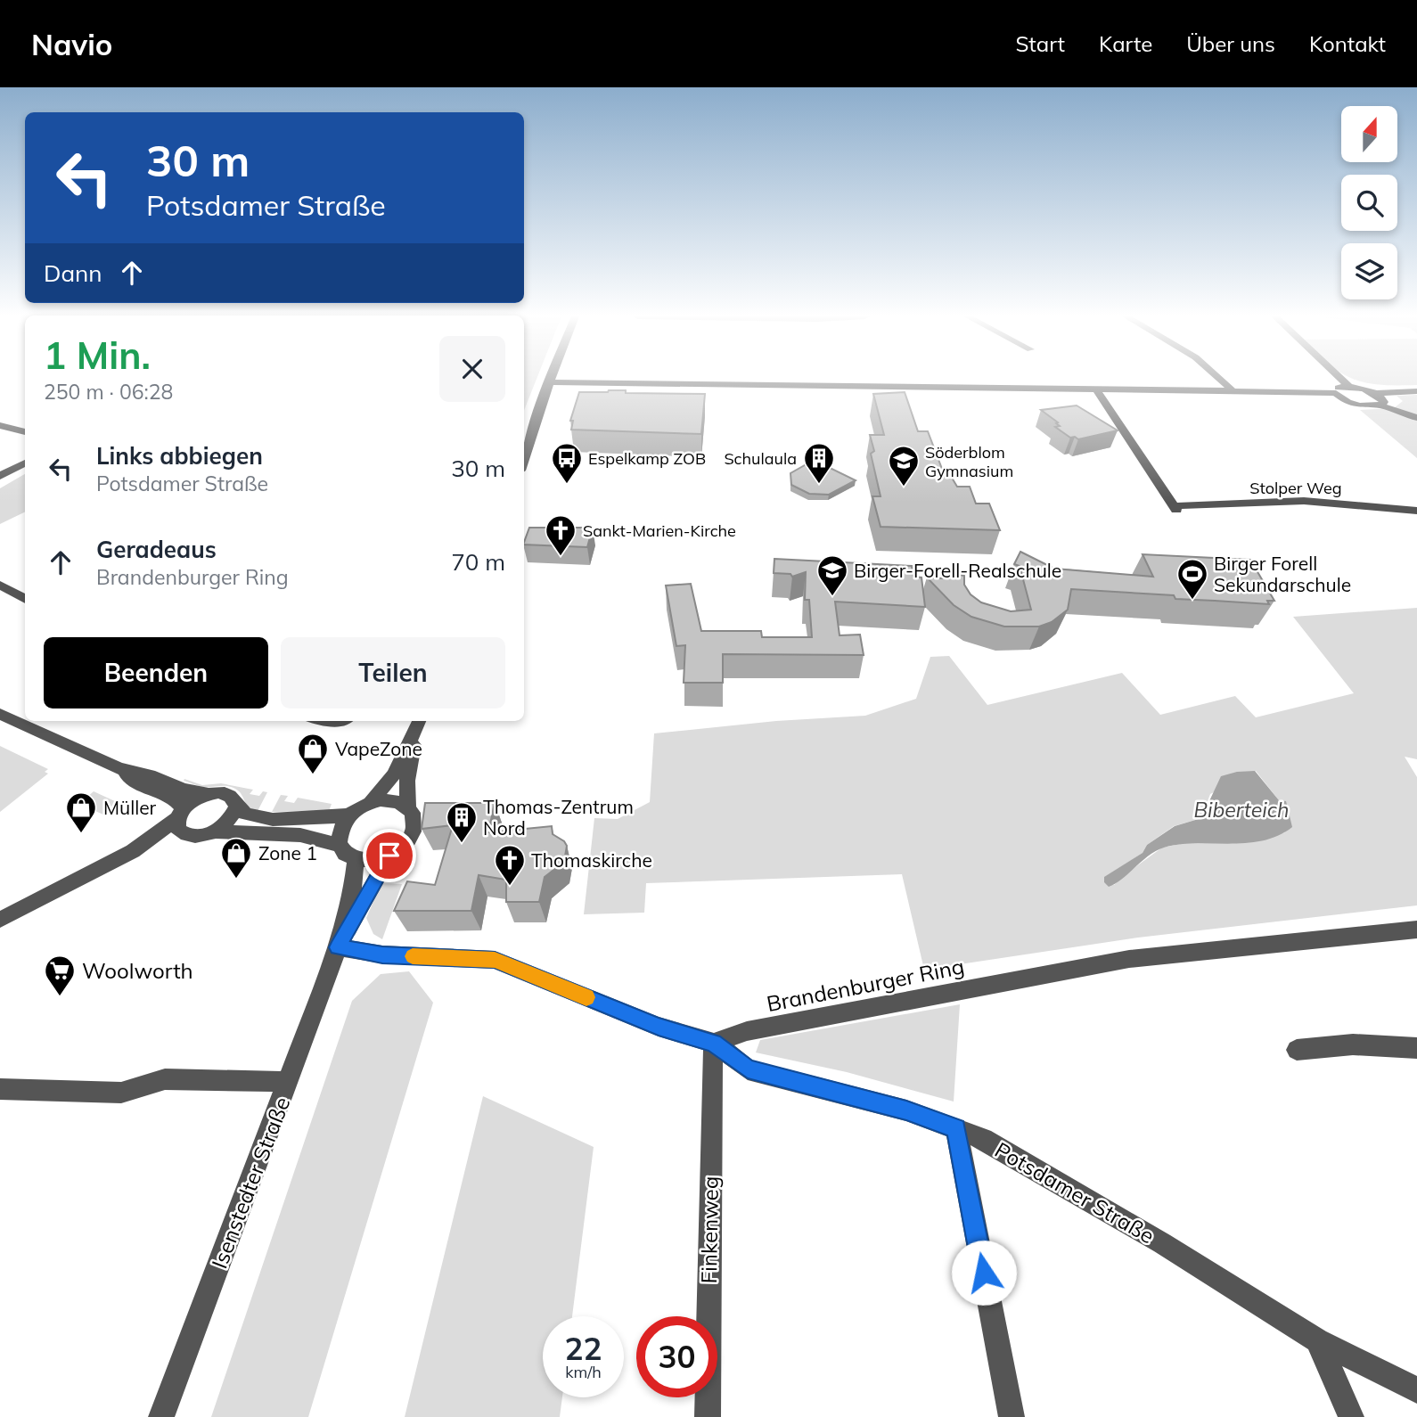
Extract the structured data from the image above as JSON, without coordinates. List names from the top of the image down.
{
  "streets": {
    "street": [
      "Stolper Weg",
      "Brandenburger Ring",
      "Isenstedter Straße",
      "Potsdamer Straße",
      "Finkenweg"
    ]
  },
  "crossings": [
    ["Brandenburger Ring", "Potsdamer Straße"],
    ["Brandenburger Ring", "Finkenweg"],
    ["Potsdamer Straße", "Finkenweg"]
  ],
  "water": ["Biberteich"],
  "places": {
    "bus stop": ["Espelkamp ZOB"],
    "building": ["Schulaula", "Thomas-Zentrum Nord"],
    "school or university": ["Söderblom Gymnasium", "Birger-Forell-Realschule"],
    "church": ["Sankt-Marien-Kirche", "Thomaskirche"],
    "sports": ["Birger Forell Sekundarschule"],
    "shop": ["VapeZone", "Müller", "Zone 1"],
    "supermarket": ["Woolworth"]
  },
  "north": "top",
  "page": {
    "header": "Navio",
    "nav": [
      "Start",
      "Karte",
      "Über uns",
      "Kontakt"
    ],
    "turn": ["30 m", "Potsdamer Straße"],
    "then": "Dann",
    "heading": ["1 Min.", "250 m · 06:28"],
    "list": [
      {
        "name": "Links abbiegen",
        "note": "Potsdamer Straße",
        "value": "30 m"
      },
      {
        "name": "Geradeaus",
        "note": "Brandenburger Ring",
        "value": "70 m"
      }
    ],
    "buttons": ["Beenden", "Teilen"],
    "speed": "22 km/h",
    "limit": "30"
  }
}
